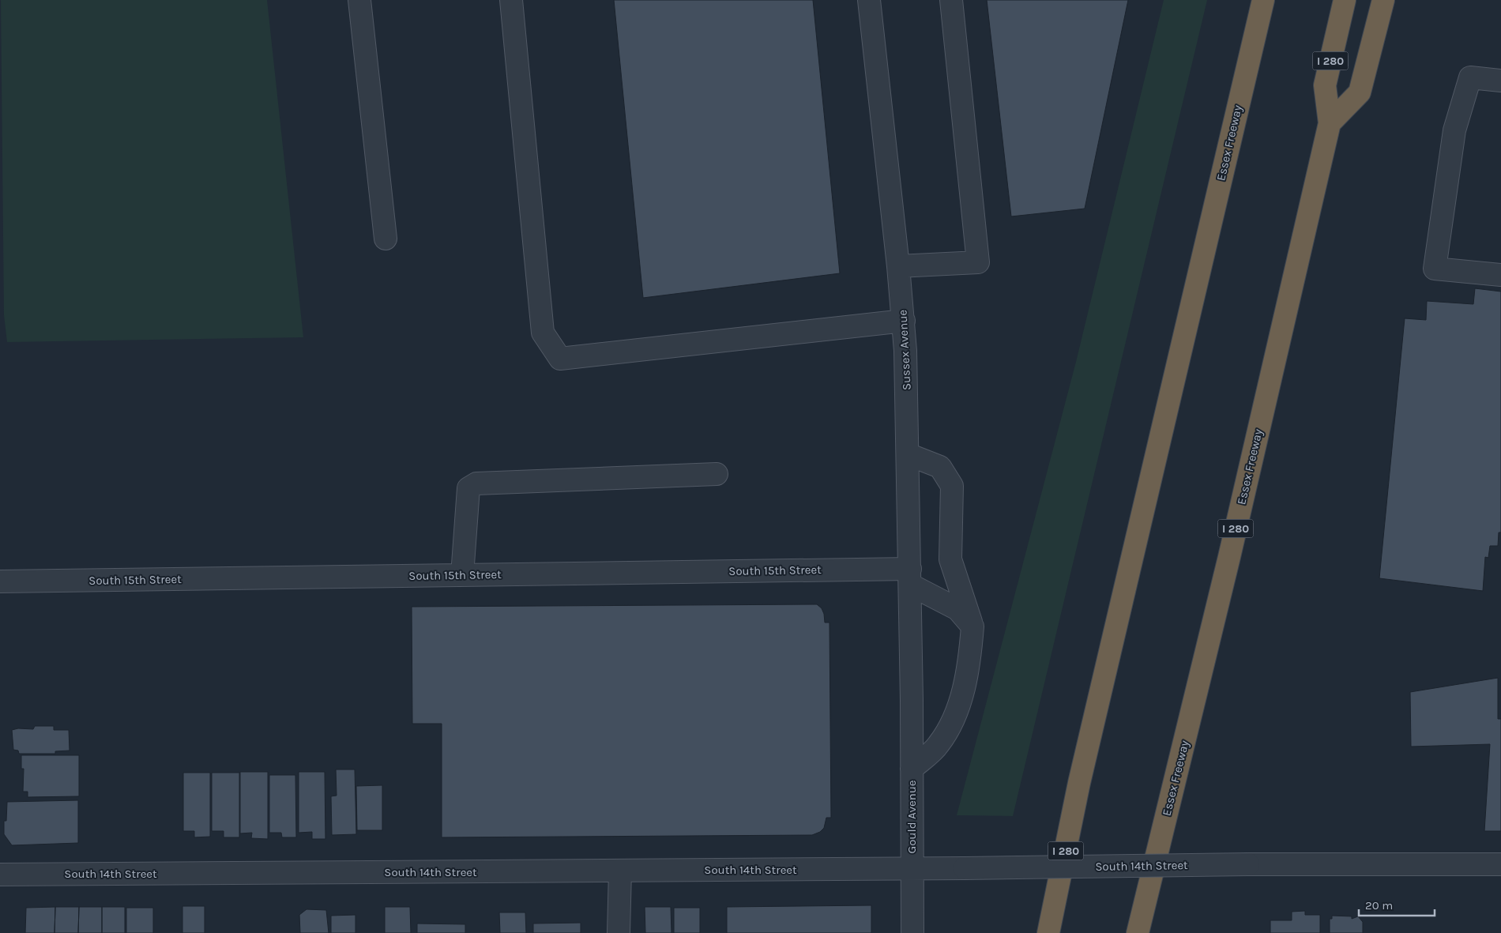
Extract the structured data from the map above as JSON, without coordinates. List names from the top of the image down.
{
  "streets": {
    "highway": ["I 280", "Essex Freeway"],
    "street": [
      "Sussex Avenue",
      "South 15th Street",
      "Gould Avenue",
      "South 14th Street"
    ]
  },
  "crossings": [
    ["Sussex Avenue", "South 15th Street"],
    ["Sussex Avenue", "Gould Avenue"],
    ["Gould Avenue", "South 14th Street"]
  ],
  "scale_bar": "20 m"
}
